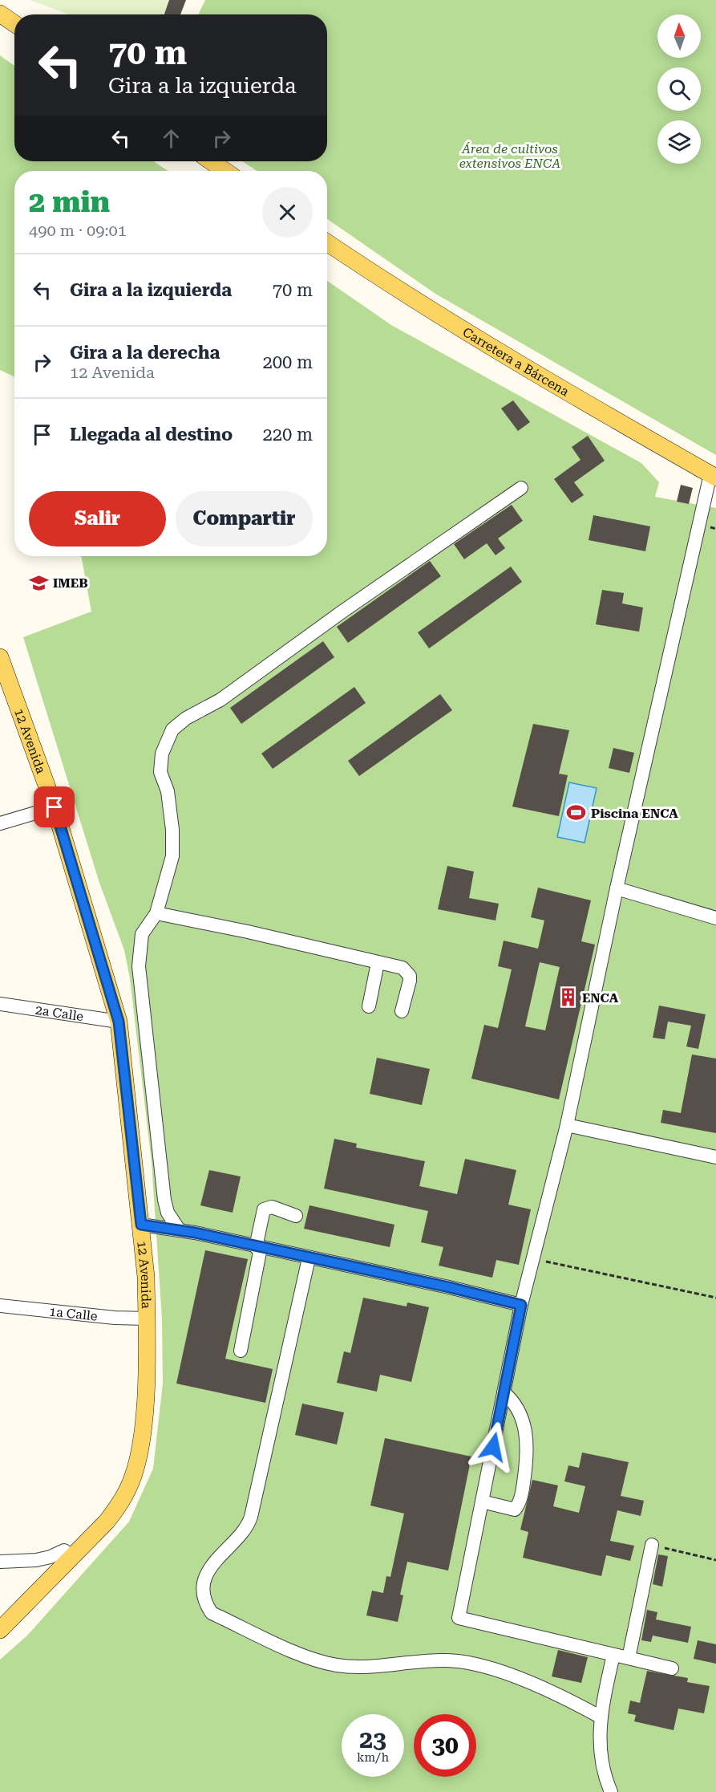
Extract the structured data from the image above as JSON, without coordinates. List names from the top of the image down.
{
  "streets": {
    "main road": ["Carretera a Bárcena", "12 Avenida"],
    "street": ["2a Calle", "1a Calle"]
  },
  "crossings": [
    ["12 Avenida", "2a Calle"],
    ["12 Avenida", "1a Calle"]
  ],
  "parks": ["Área de cultivos extensivos ENCA"],
  "places": {
    "school or university": ["IMEB"],
    "sports": ["Piscina ENCA"],
    "building": ["ENCA"]
  },
  "north": "top",
  "page": {
    "turn": ["70 m", "Gira a la izquierda"],
    "heading": ["2 min", "490 m · 09:01"],
    "list": [
      {
        "name": "Gira a la izquierda",
        "value": "70 m"
      },
      {
        "name": "Gira a la derecha",
        "note": "12 Avenida",
        "value": "200 m"
      },
      {
        "name": "Llegada al destino",
        "value": "220 m"
      }
    ],
    "buttons": ["Salir", "Compartir"],
    "speed": "23 km/h",
    "limit": "30"
  }
}
